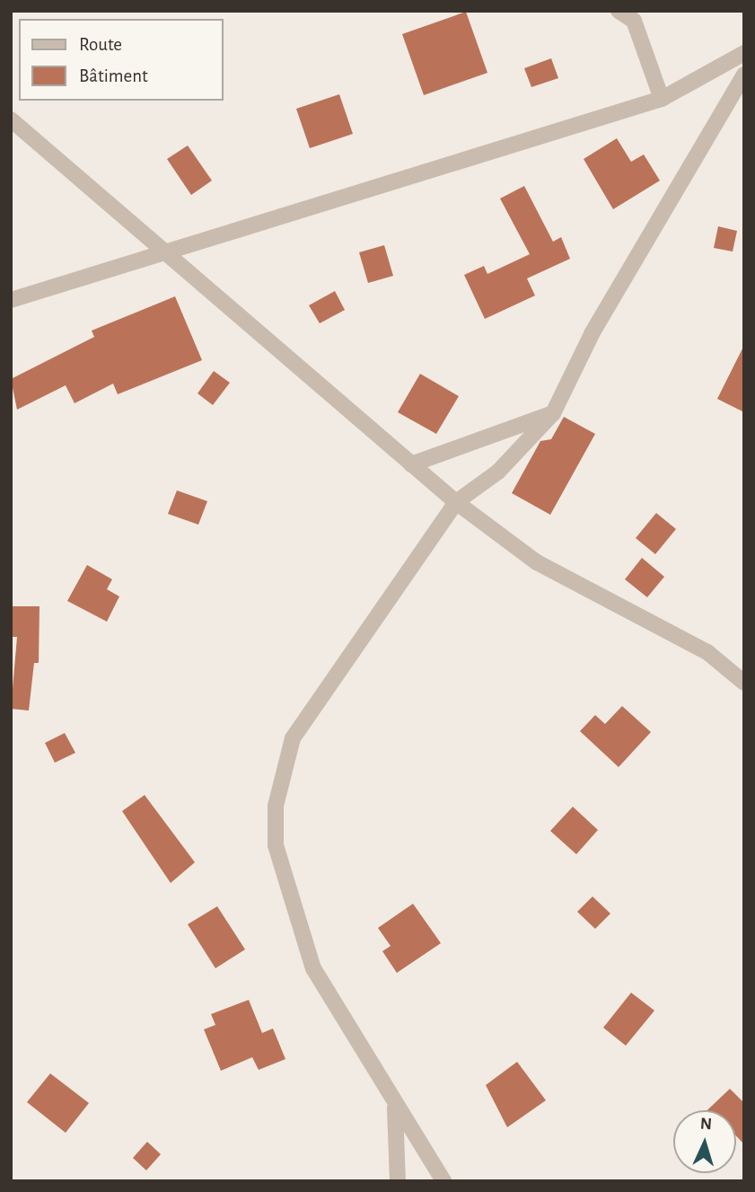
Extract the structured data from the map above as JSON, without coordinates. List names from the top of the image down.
{
  "legend": ["Route", "Bâtiment"],
  "north": "top"
}
